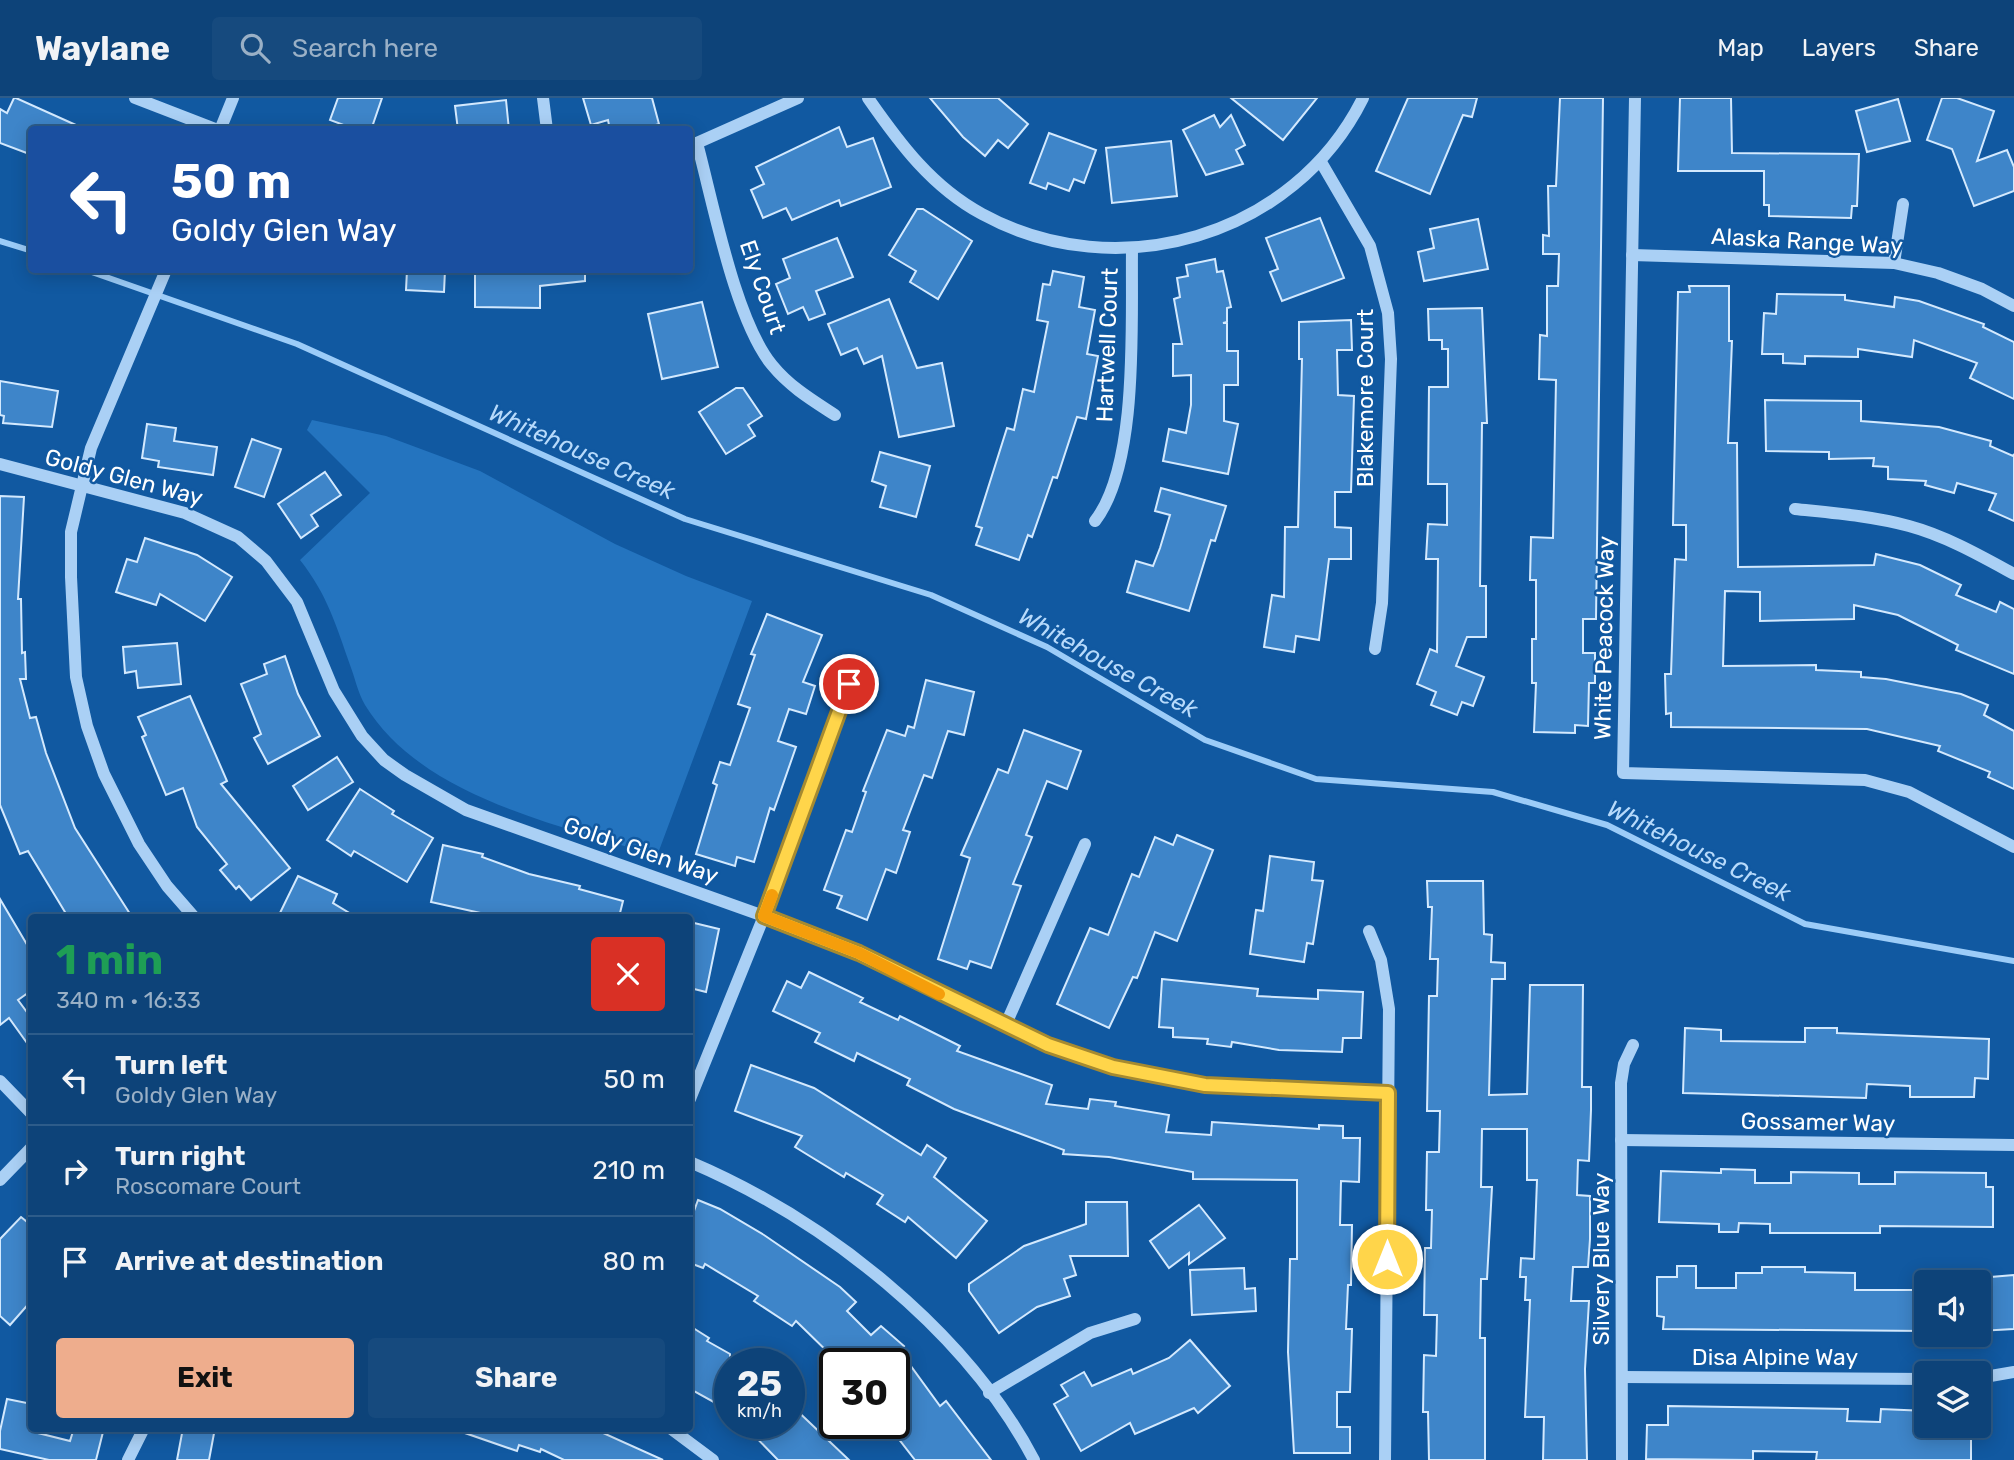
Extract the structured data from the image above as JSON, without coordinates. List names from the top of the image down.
{
  "streets": {
    "street": [
      "Alaska Range Way",
      "Ely Court",
      "Hartwell Court",
      "Blakemore Court",
      "Goldy Glen Way",
      "White Peacock Way",
      "Gossamer Way",
      "Silvery Blue Way",
      "Disa Alpine Way"
    ]
  },
  "crossings": [
    ["Alaska Range Way", "White Peacock Way"],
    ["Gossamer Way", "Silvery Blue Way"],
    ["Silvery Blue Way", "Disa Alpine Way"]
  ],
  "water": ["Whitehouse Creek"],
  "page": {
    "header": "Waylane",
    "search": "Search here",
    "nav": ["Map", "Layers", "Share"],
    "turn": ["50 m", "Goldy Glen Way"],
    "heading": ["1 min", "340 m · 16:33"],
    "list": [
      {
        "name": "Turn left",
        "note": "Goldy Glen Way",
        "value": "50 m"
      },
      {
        "name": "Turn right",
        "note": "Roscomare Court",
        "value": "210 m"
      },
      {
        "name": "Arrive at destination",
        "value": "80 m"
      }
    ],
    "buttons": ["Exit", "Share"],
    "speed": "25 km/h",
    "limit": "30"
  }
}
